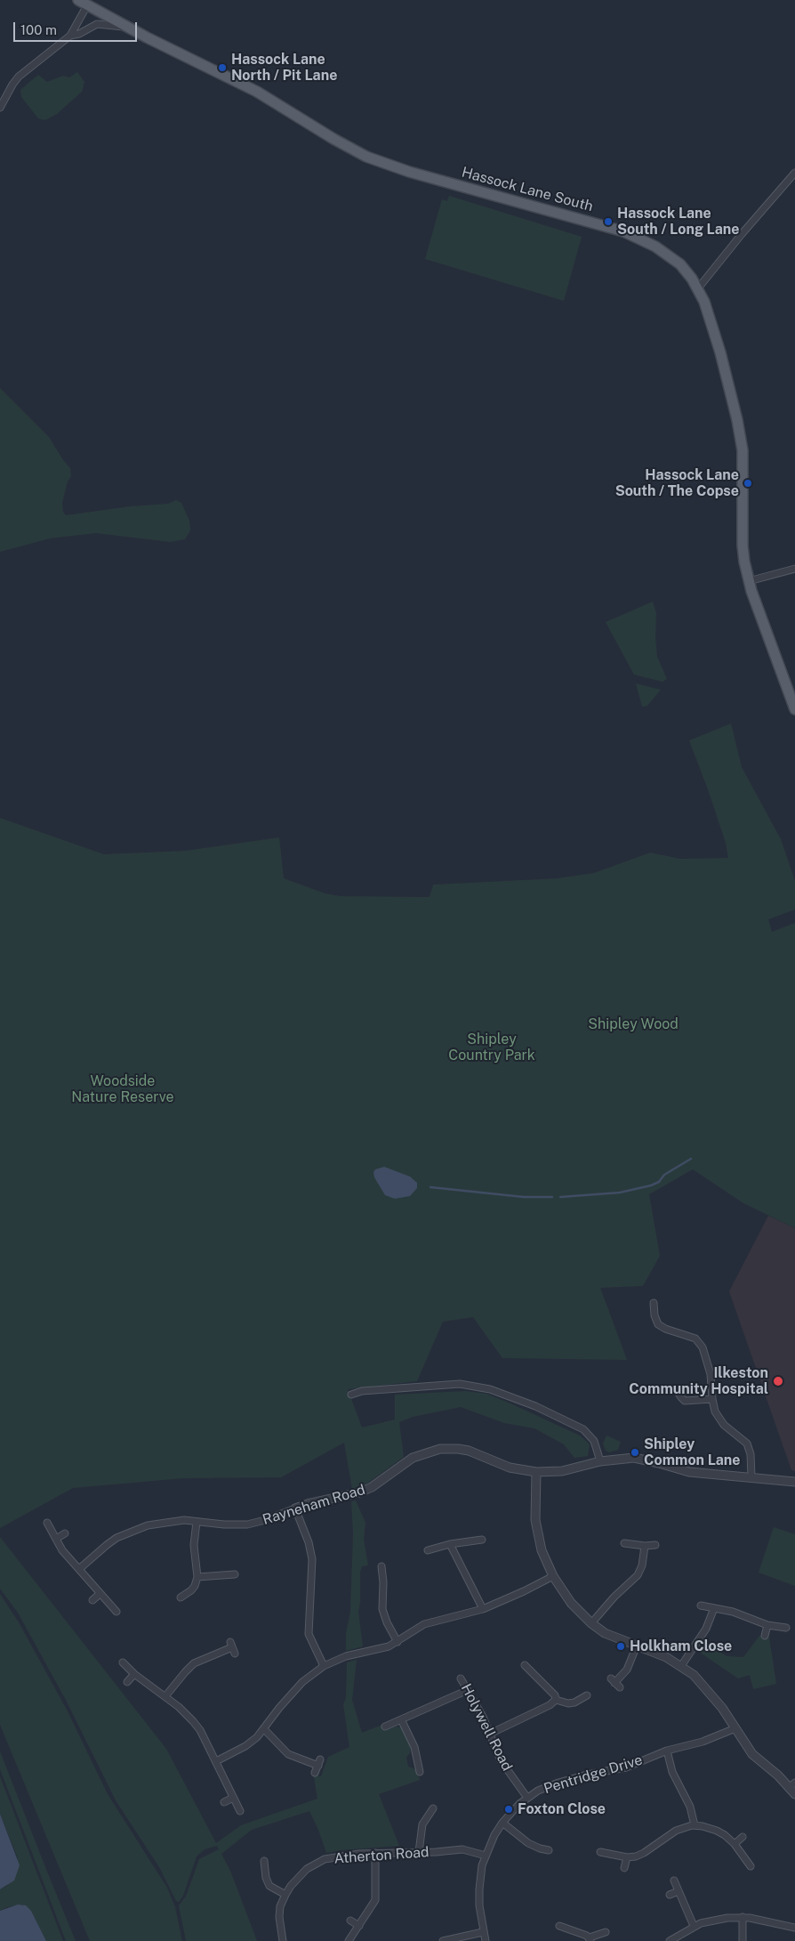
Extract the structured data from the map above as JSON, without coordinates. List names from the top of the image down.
{
  "streets": {
    "main road": ["Hassock Lane South"],
    "street": [
      "Rayneham Road",
      "Holywell Road",
      "Pentridge Drive",
      "Atherton Road"
    ]
  },
  "crossings": [
    ["Holywell Road", "Pentridge Drive"],
    ["Pentridge Drive", "Atherton Road"]
  ],
  "parks": ["Shipley Wood", "Shipley Country Park", "Woodside Nature Reserve"],
  "places": [
    "Hassock Lane North / Pit Lane",
    "Hassock Lane South / Long Lane",
    "Hassock Lane South / The Copse",
    "Ilkeston Community Hospital",
    "Shipley Common Lane",
    "Holkham Close",
    "Foxton Close"
  ],
  "scale_bar": "100 m"
}
